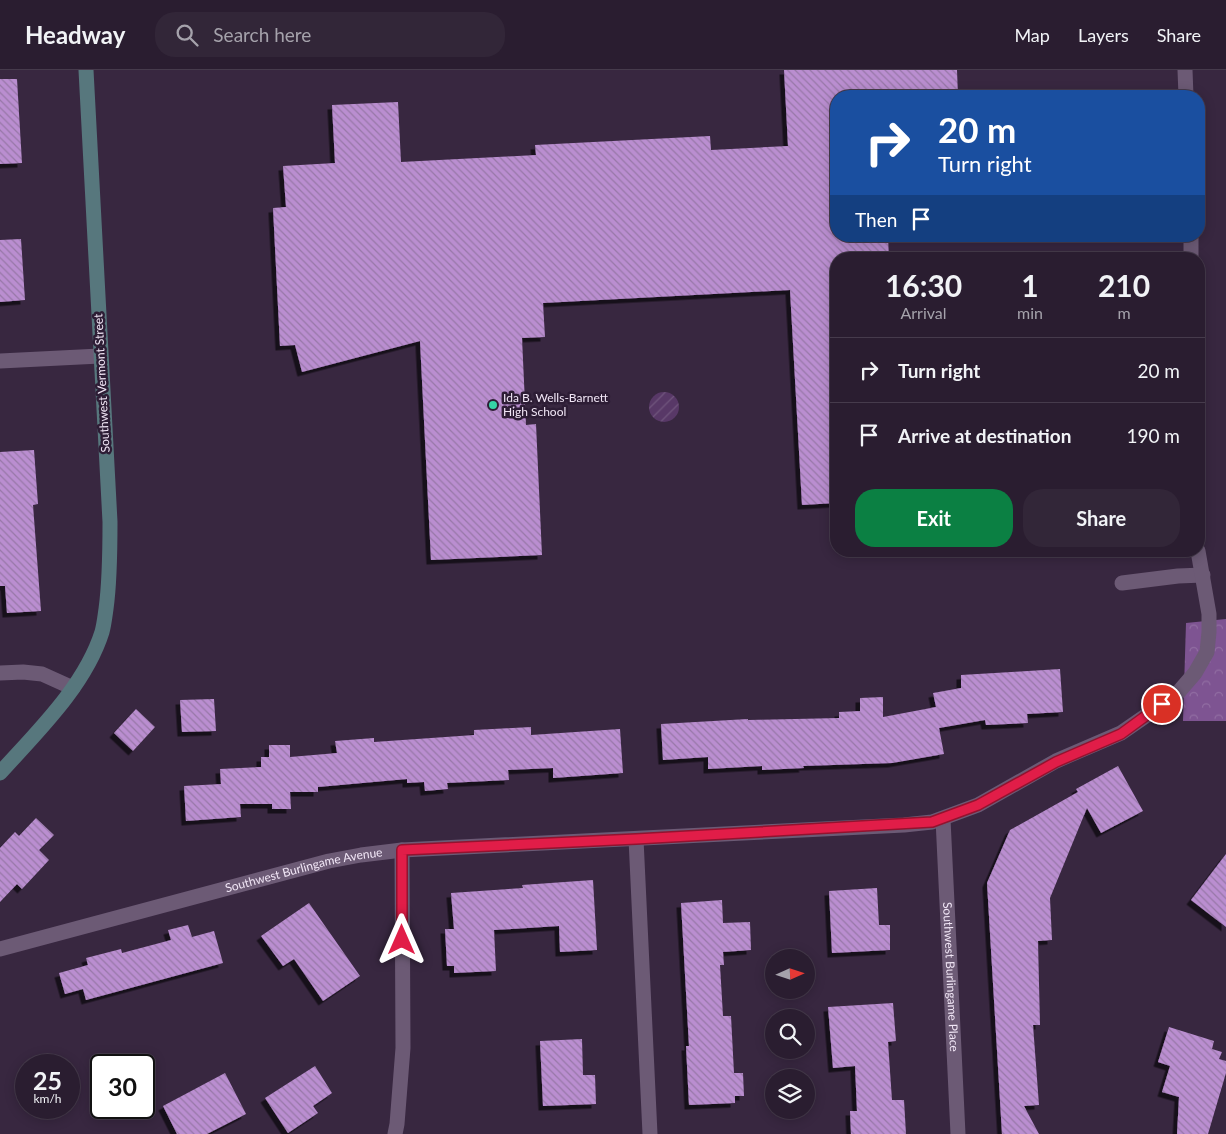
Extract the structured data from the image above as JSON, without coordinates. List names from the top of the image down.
{
  "streets": {
    "street": ["Southwest Vermont Street", "Southwest Burlingame Avenue", "Southwest Burlingame Place"]
  },
  "crossings": [
    ["Southwest Burlingame Avenue", "Southwest Burlingame Place"]
  ],
  "places": ["Ida B. Wells-Barnett High School"],
  "north": "right",
  "page": {
    "header": "Headway",
    "search": "Search here",
    "nav": ["Map", "Layers", "Share"],
    "turn": ["20 m", "Turn right"],
    "then": "Then",
    "eta": [
      "16:30",
      "Arrival",
      "1",
      "min",
      "210",
      "m"
    ],
    "list": [
      {
        "name": "Turn right",
        "value": "20 m"
      },
      {
        "name": "Arrive at destination",
        "value": "190 m"
      }
    ],
    "buttons": ["Exit", "Share"],
    "speed": "25 km/h",
    "limit": "30"
  }
}
